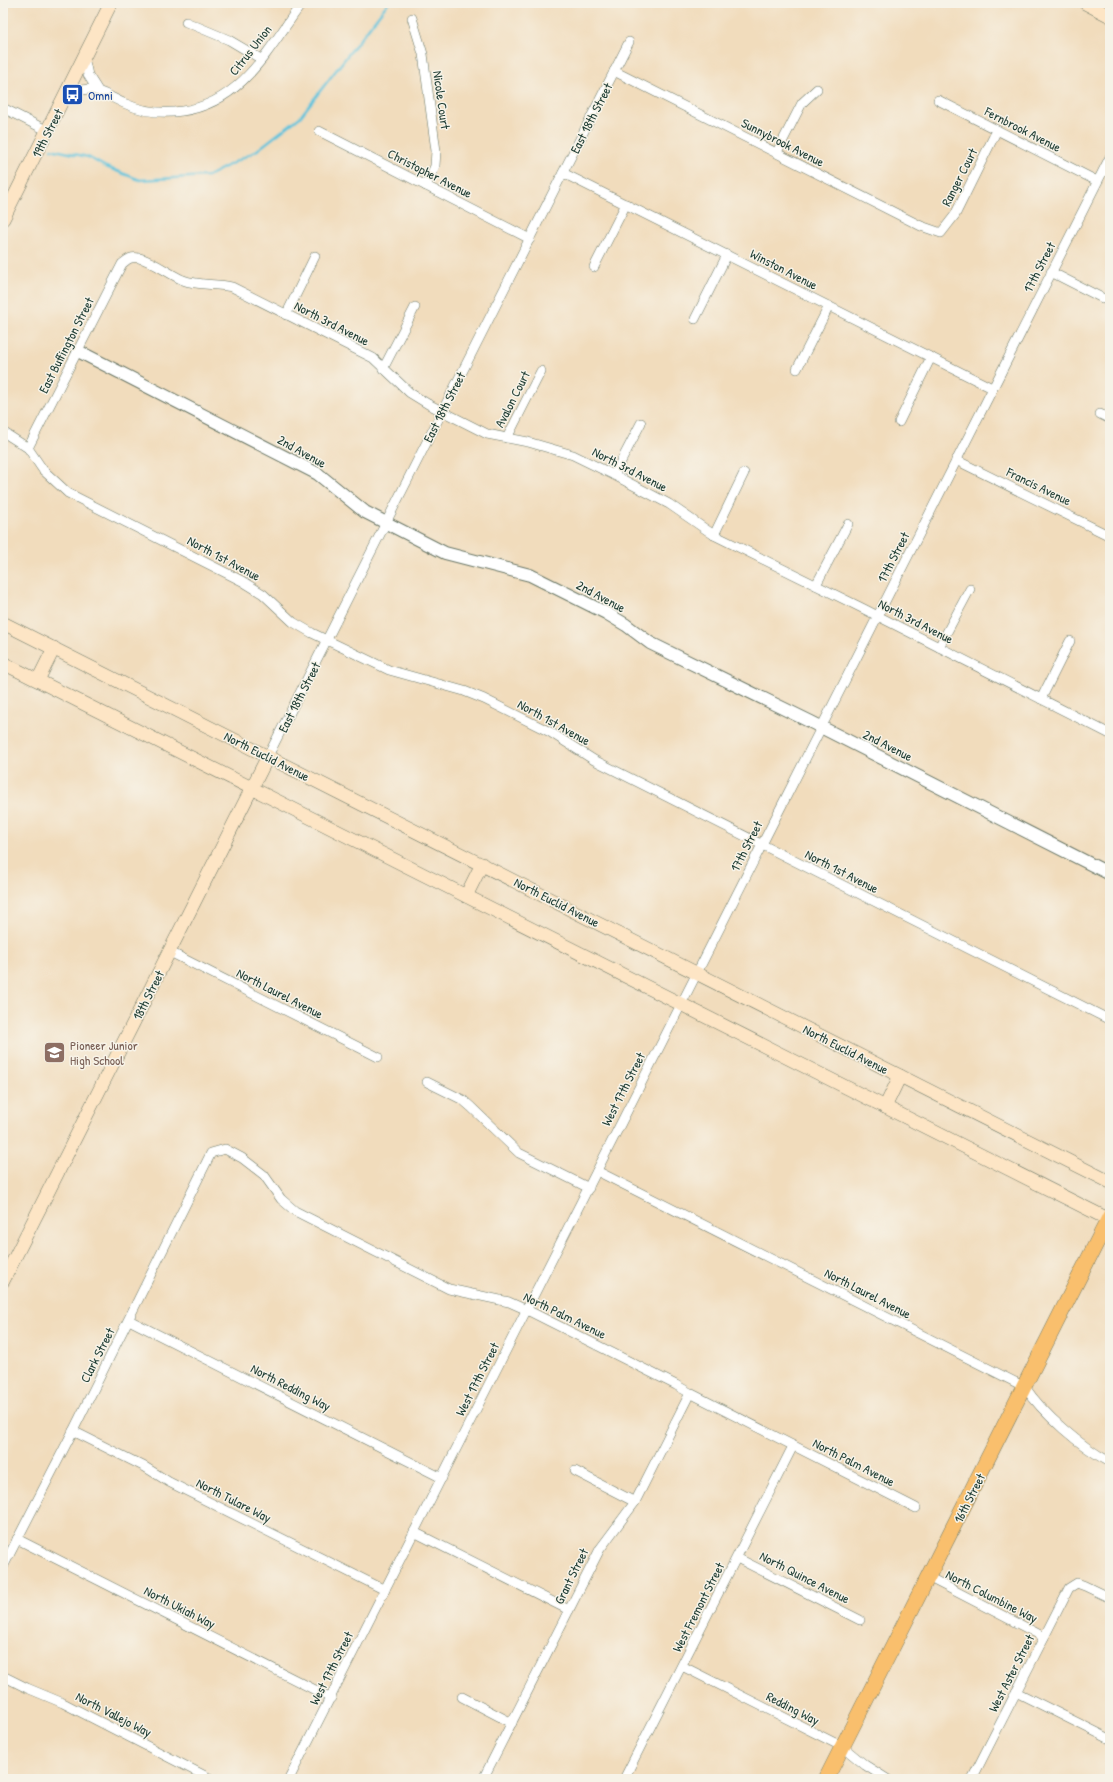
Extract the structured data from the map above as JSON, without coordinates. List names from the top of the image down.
{
  "streets": {
    "main road": [
      "East 18th Street",
      "19th Street",
      "North Euclid Avenue",
      "18th Street",
      "16th Street"
    ],
    "street": [
      "Citrus Union",
      "Nicole Court",
      "Fernbrook Avenue",
      "Sunnybrook Avenue",
      "Christopher Avenue",
      "Ranger Court",
      "17th Street",
      "Winston Avenue",
      "North 3rd Avenue",
      "East Buffington Street",
      "Avalon Court",
      "2nd Avenue",
      "Francis Avenue",
      "North 1st Avenue",
      "North Laurel Avenue",
      "West 17th Street",
      "North Palm Avenue",
      "Clark Street",
      "North Redding Way",
      "North Tulare Way",
      "Grant Street",
      "North Quince Avenue",
      "North Columbine Way",
      "North Ukiah Way",
      "West Fremont Street",
      "West Aster Street",
      "Redding Way",
      "North Vallejo Way"
    ]
  },
  "crossings": [
    ["Nicole Court", "Christopher Avenue"],
    ["East 18th Street", "Sunnybrook Avenue"],
    ["East 18th Street", "Christopher Avenue"],
    ["East 18th Street", "Winston Avenue"],
    ["East 18th Street", "North 3rd Avenue"],
    ["East 18th Street", "2nd Avenue"],
    ["East 18th Street", "North 1st Avenue"],
    ["East 18th Street", "North Euclid Avenue"],
    ["East 18th Street", "18th Street"],
    ["Fernbrook Avenue", "Ranger Court"],
    ["Fernbrook Avenue", "17th Street"],
    ["Sunnybrook Avenue", "Ranger Court"],
    ["17th Street", "Winston Avenue"],
    ["17th Street", "North 3rd Avenue"],
    ["17th Street", "2nd Avenue"],
    ["17th Street", "Francis Avenue"],
    ["17th Street", "North 1st Avenue"],
    ["17th Street", "North Euclid Avenue"],
    ["17th Street", "West 17th Street"],
    ["North 3rd Avenue", "East Buffington Street"],
    ["North 3rd Avenue", "Avalon Court"],
    ["East Buffington Street", "2nd Avenue"],
    ["East Buffington Street", "North 1st Avenue"],
    ["North Laurel Avenue", "18th Street"],
    ["North Laurel Avenue", "West 17th Street"],
    ["North Laurel Avenue", "16th Street"],
    ["West 17th Street", "North Palm Avenue"],
    ["West 17th Street", "North Redding Way"],
    ["West 17th Street", "North Tulare Way"],
    ["West 17th Street", "North Ukiah Way"],
    ["North Palm Avenue", "Clark Street"],
    ["North Palm Avenue", "Grant Street"],
    ["North Palm Avenue", "West Fremont Street"],
    ["Clark Street", "North Redding Way"],
    ["Clark Street", "North Tulare Way"],
    ["Clark Street", "North Ukiah Way"],
    ["16th Street", "North Columbine Way"],
    ["16th Street", "Redding Way"],
    ["North Quince Avenue", "West Fremont Street"],
    ["North Columbine Way", "West Aster Street"],
    ["West Fremont Street", "Redding Way"]
  ],
  "places": {
    "bus stop": ["Omni"],
    "school or university": ["Pioneer Junior High School"]
  }
}
